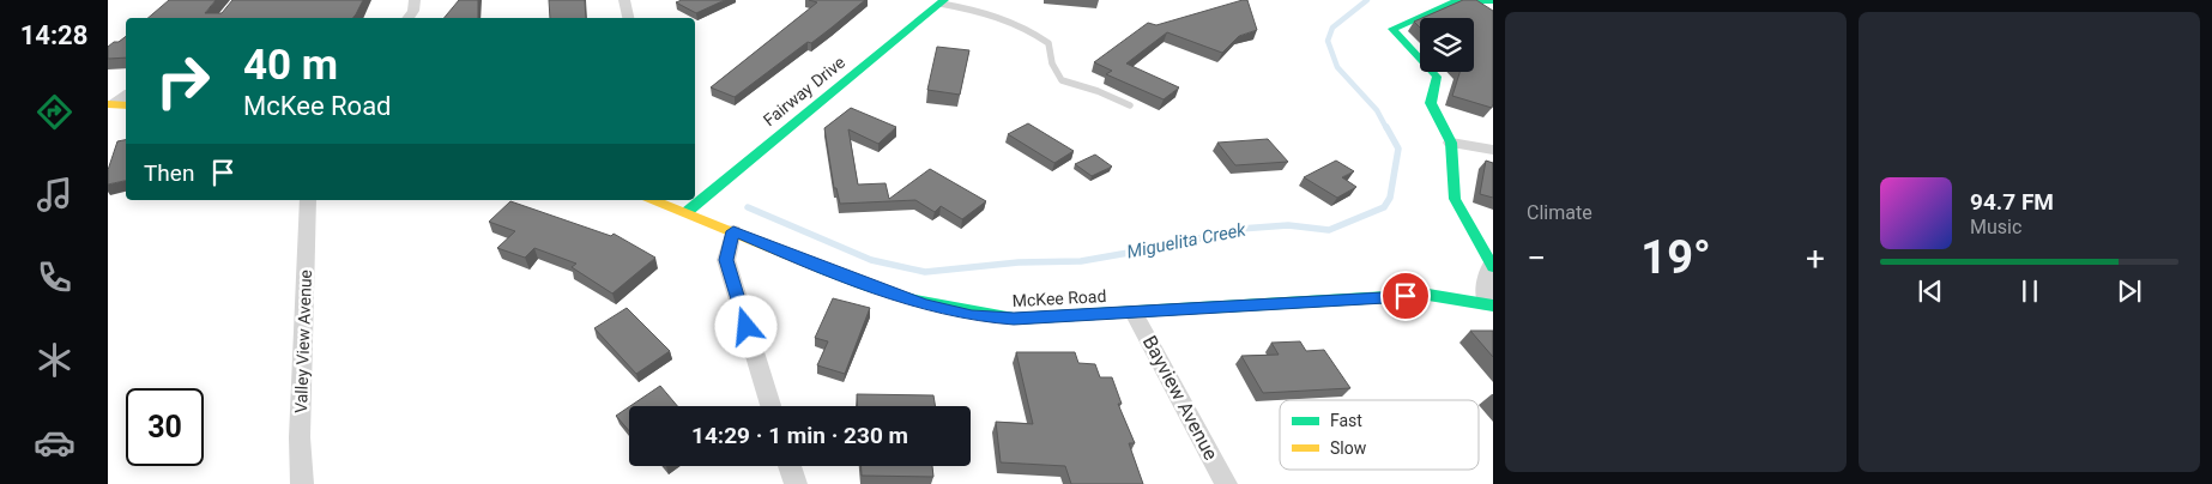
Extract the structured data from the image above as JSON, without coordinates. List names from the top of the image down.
{
  "streets": {
    "street": [
      "Fairway Drive",
      "McKee Road",
      "Valley View Avenue",
      "Bayview Avenue"
    ]
  },
  "crossings": [
    ["Fairway Drive", "McKee Road"],
    ["McKee Road", "Bayview Avenue"]
  ],
  "water": ["Miguelita Creek"],
  "legend": ["Fast", "Slow"],
  "page": {
    "tabs": "14:28",
    "tile": "Climate",
    "turn": ["40 m", "McKee Road"],
    "then": "Then",
    "song": ["94.7 FM", "Music"],
    "heat": ["−", "19°", "+"],
    "limit": "30",
    "trip": "14:29 · 1 min · 230 m"
  }
}
